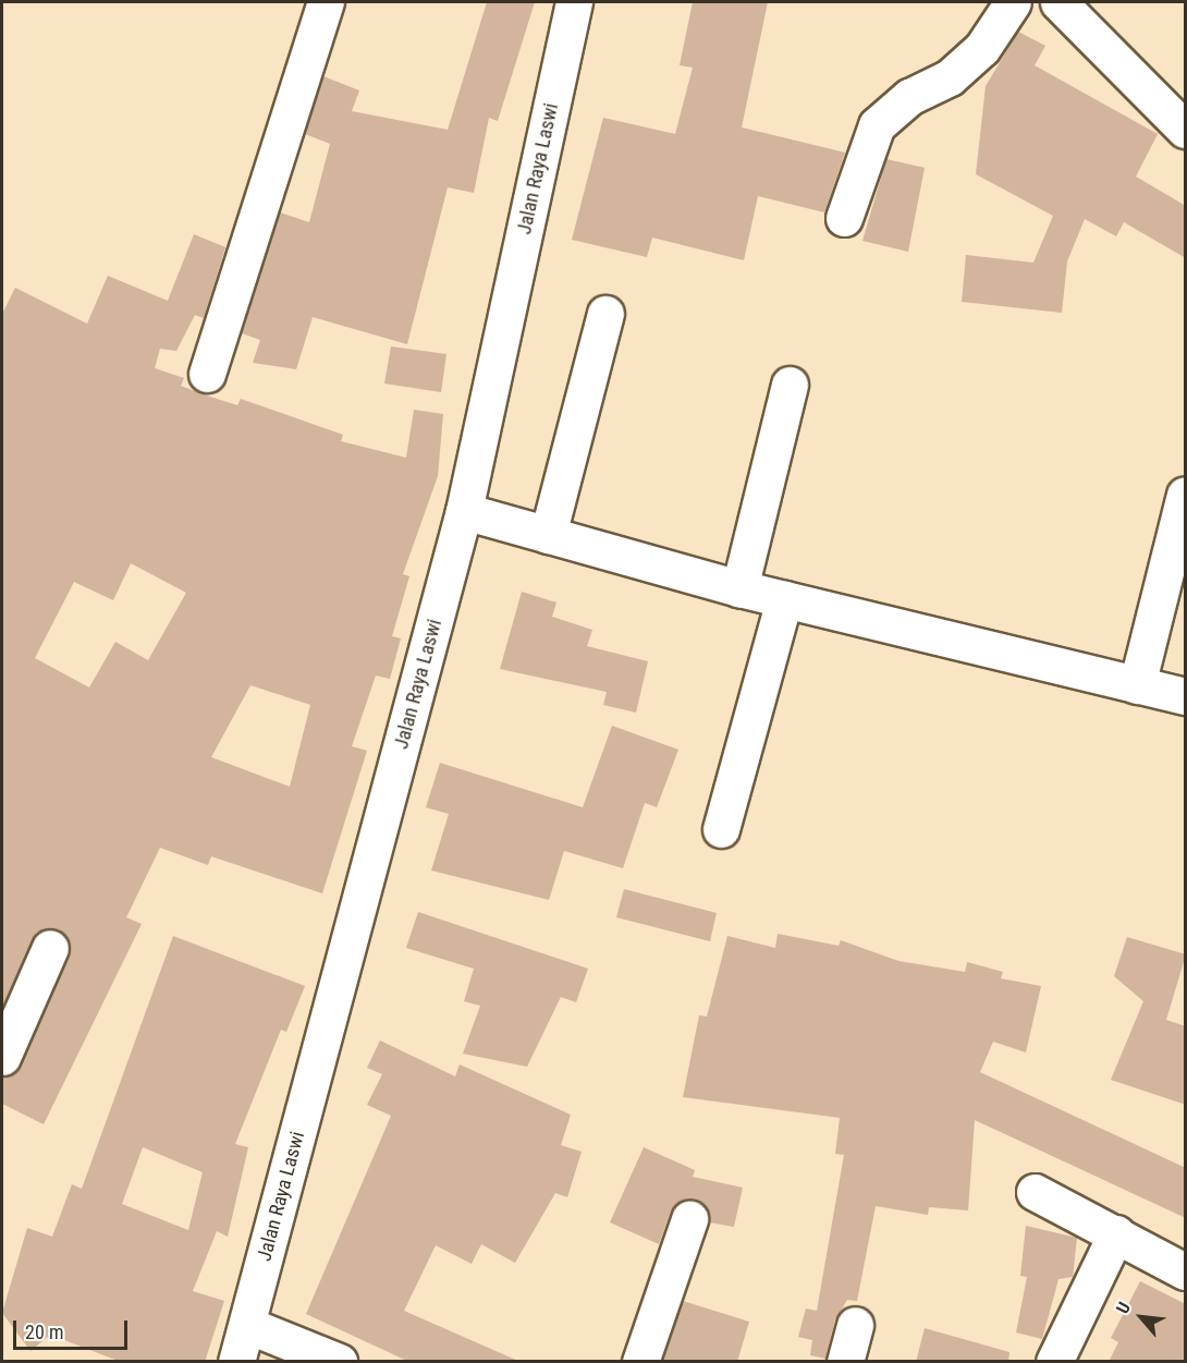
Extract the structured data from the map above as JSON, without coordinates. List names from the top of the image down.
{
  "streets": {
    "street": ["Jalan Raya Laswi"]
  },
  "scale_bar": "20 m",
  "north": "top left"
}
